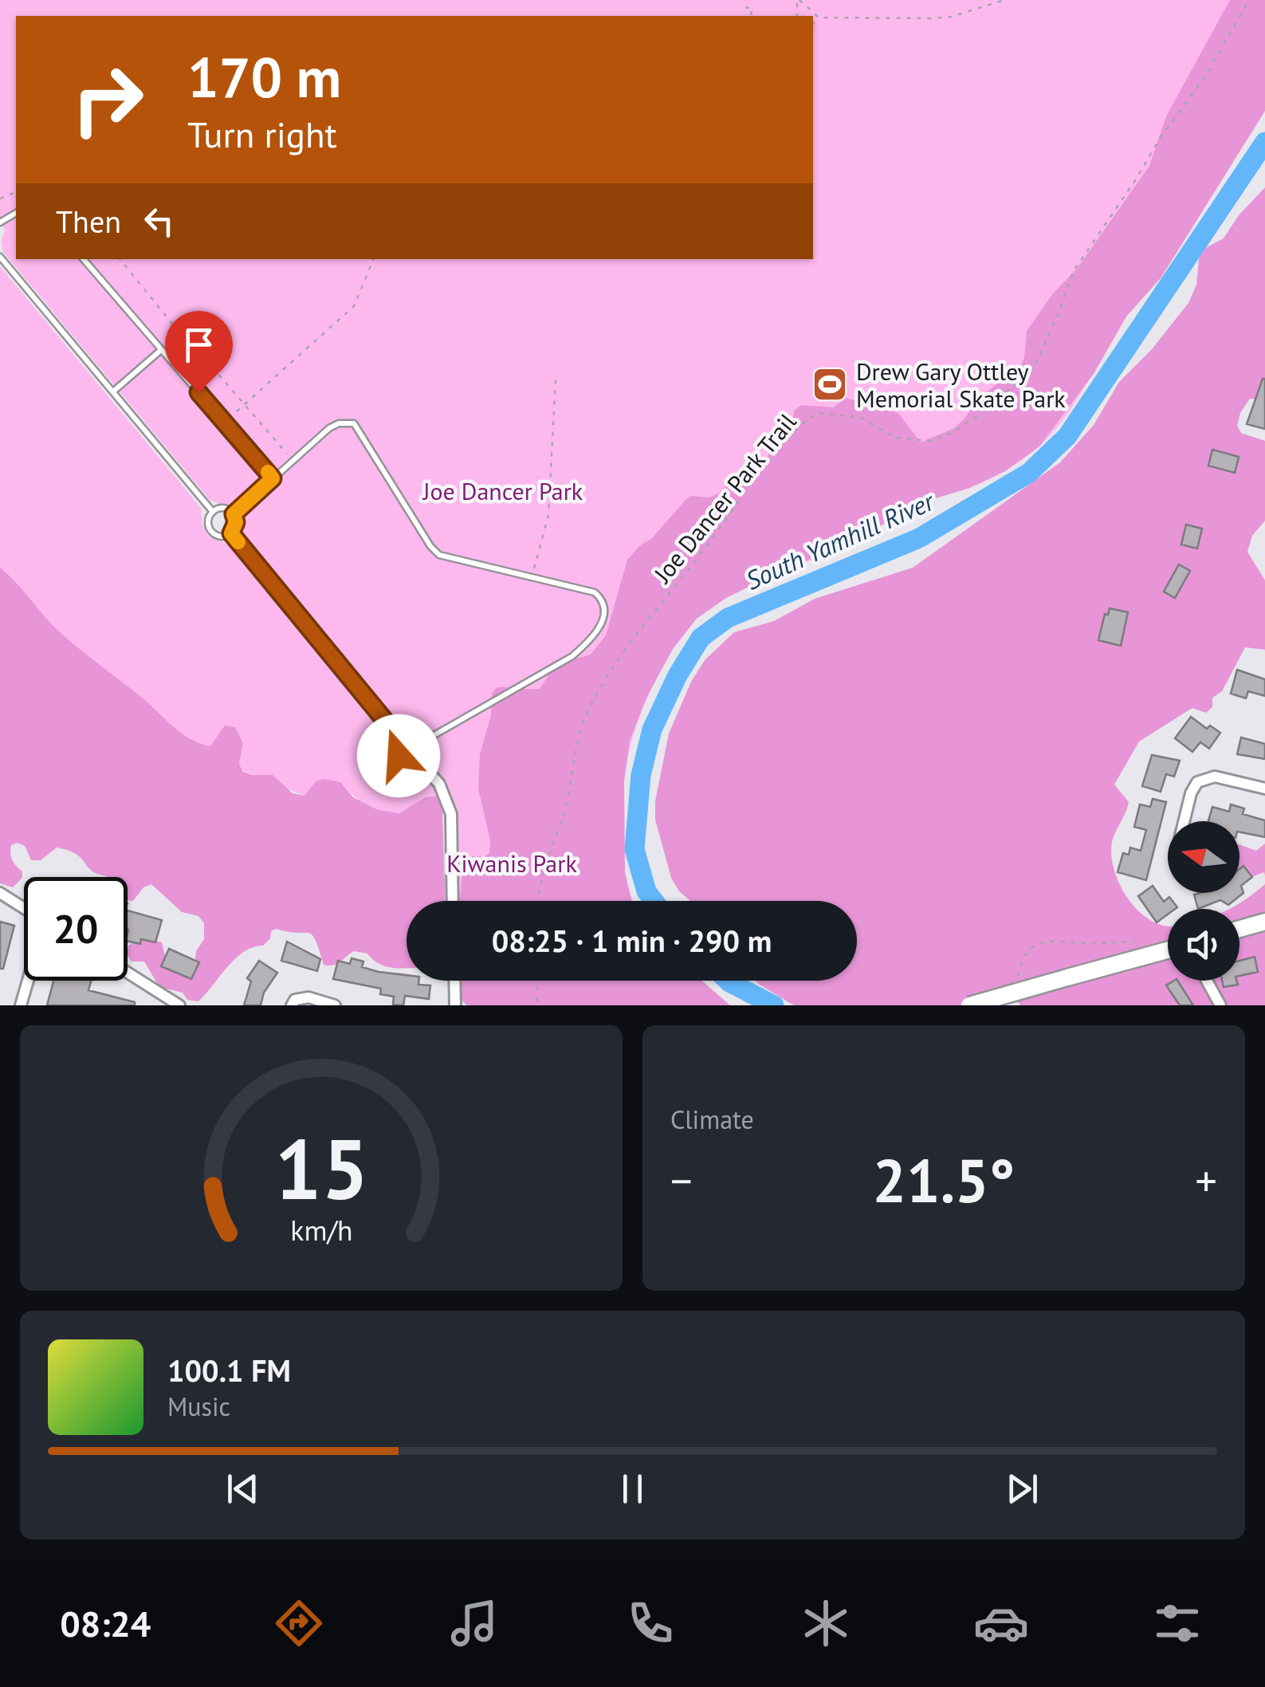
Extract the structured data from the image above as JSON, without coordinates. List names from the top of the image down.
{
  "streets": {
    "path": ["Joe Dancer Park Trail"]
  },
  "water": ["South Yamhill River"],
  "parks": ["Joe Dancer Park", "Kiwanis Park"],
  "places": {
    "sports": ["Drew Gary Ottley Memorial Skate Park"]
  },
  "north": "left",
  "page": {
    "turn": ["170 m", "Turn right"],
    "then": "Then",
    "limit": "20",
    "trip": "08:25 · 1 min · 290 m",
    "tile": "Climate",
    "heat": ["−", "21.5°", "+"],
    "song": ["100.1 FM", "Music"],
    "tabs": "08:24",
    "gauge": ["15", "km/h"]
  }
}
